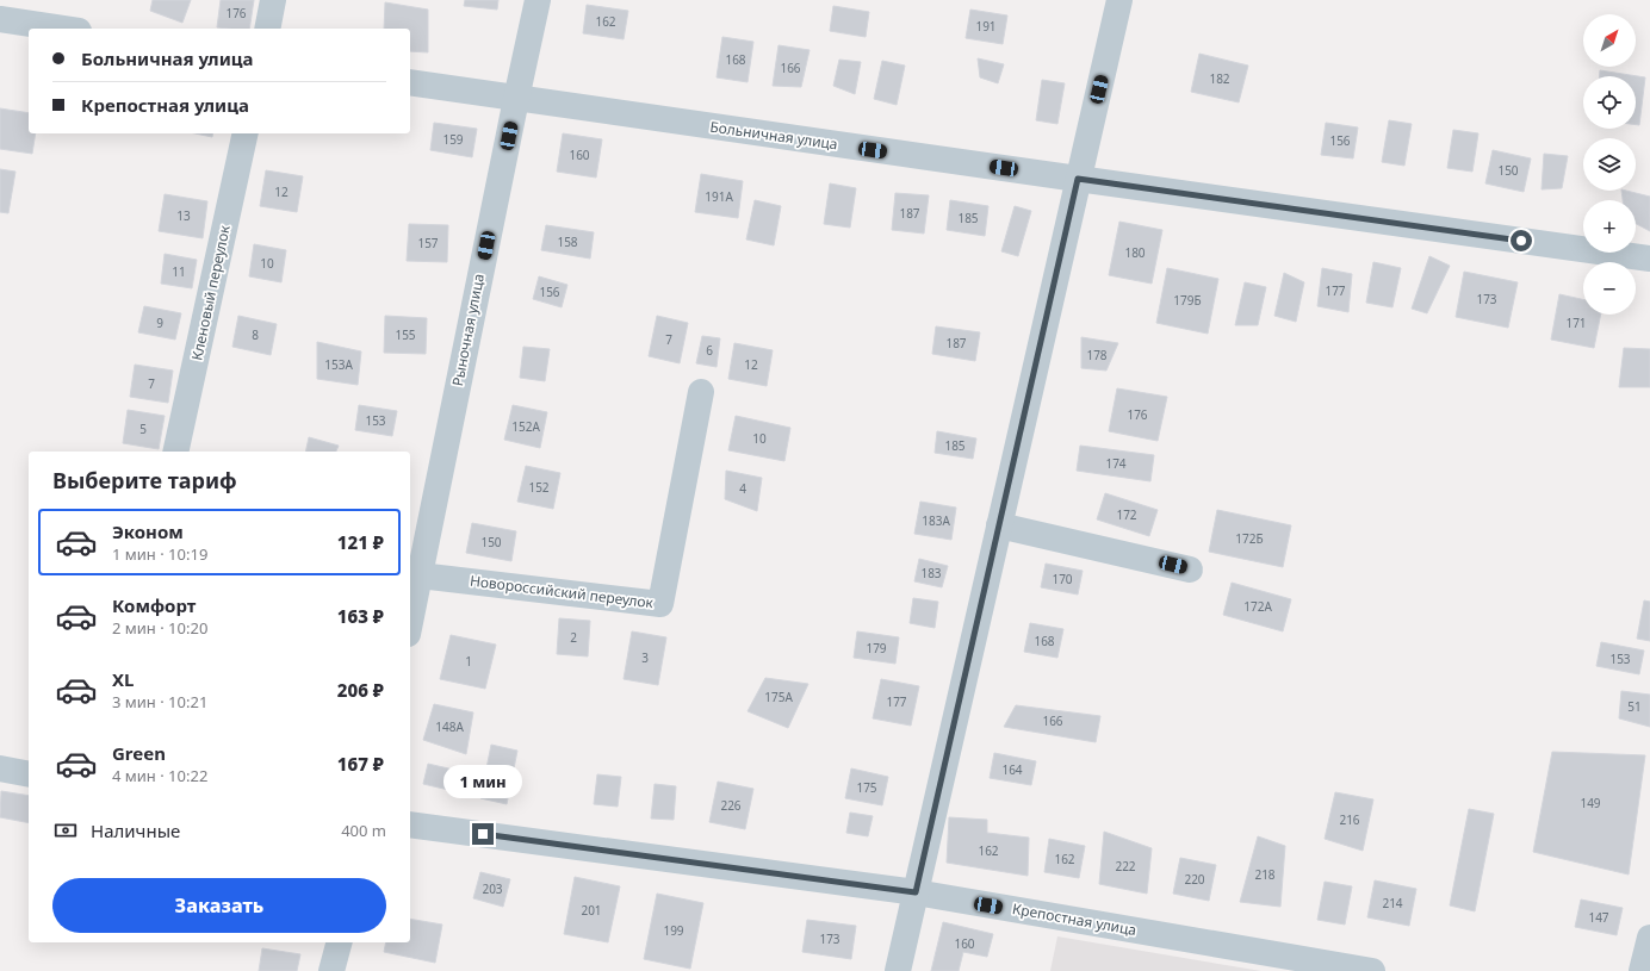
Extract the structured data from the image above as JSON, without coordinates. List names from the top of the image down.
{
  "streets": {
    "street": [
      "Больничная улица",
      "Кленовый переулок",
      "Рыночная улица",
      "Новороссийский переулок",
      "Крепостная улица"
    ]
  },
  "crossings": [
    ["Больничная улица", "Рыночная улица"],
    ["Рыночная улица", "Новороссийский переулок"]
  ],
  "house_numbers": [
    "176",
    "162",
    "191",
    "168",
    "166",
    "182",
    "159",
    "156",
    "160",
    "150",
    "12",
    "191А",
    "187",
    "13",
    "185",
    "158",
    "157",
    "180",
    "10",
    "11",
    "177",
    "156",
    "173",
    "179Б",
    "9",
    "171",
    "8",
    "155",
    "7",
    "187",
    "6",
    "178",
    "153А",
    "12",
    "7",
    "176",
    "153",
    "152А",
    "5",
    "10",
    "185",
    "174",
    "152",
    "4",
    "172",
    "183А",
    "172Б",
    "150",
    "183",
    "170",
    "172А",
    "2",
    "168",
    "179",
    "3",
    "153",
    "1",
    "175А",
    "177",
    "51",
    "166",
    "148А",
    "164",
    "175",
    "149",
    "226",
    "216",
    "162",
    "162",
    "222",
    "218",
    "220",
    "203",
    "214",
    "201",
    "147",
    "199",
    "173",
    "160"
  ],
  "north": "top right",
  "page": {
    "map_buttons": ["+", "−"],
    "banner": ["Больничная улица", "Крепостная улица"],
    "heading": "Выберите тариф",
    "list": [
      {
        "name": "Эконом",
        "note": "1 мин · 10:19",
        "value": "121 ₽"
      },
      {
        "name": "Комфорт",
        "note": "2 мин · 10:20",
        "value": "163 ₽"
      },
      {
        "name": "XL",
        "note": "3 мин · 10:21",
        "value": "206 ₽"
      },
      {
        "name": "Green",
        "note": "4 мин · 10:22",
        "value": "167 ₽"
      }
    ],
    "bubble": "1 мин",
    "pay": ["Наличные", "400 m"],
    "buttons": "Заказать"
  }
}
